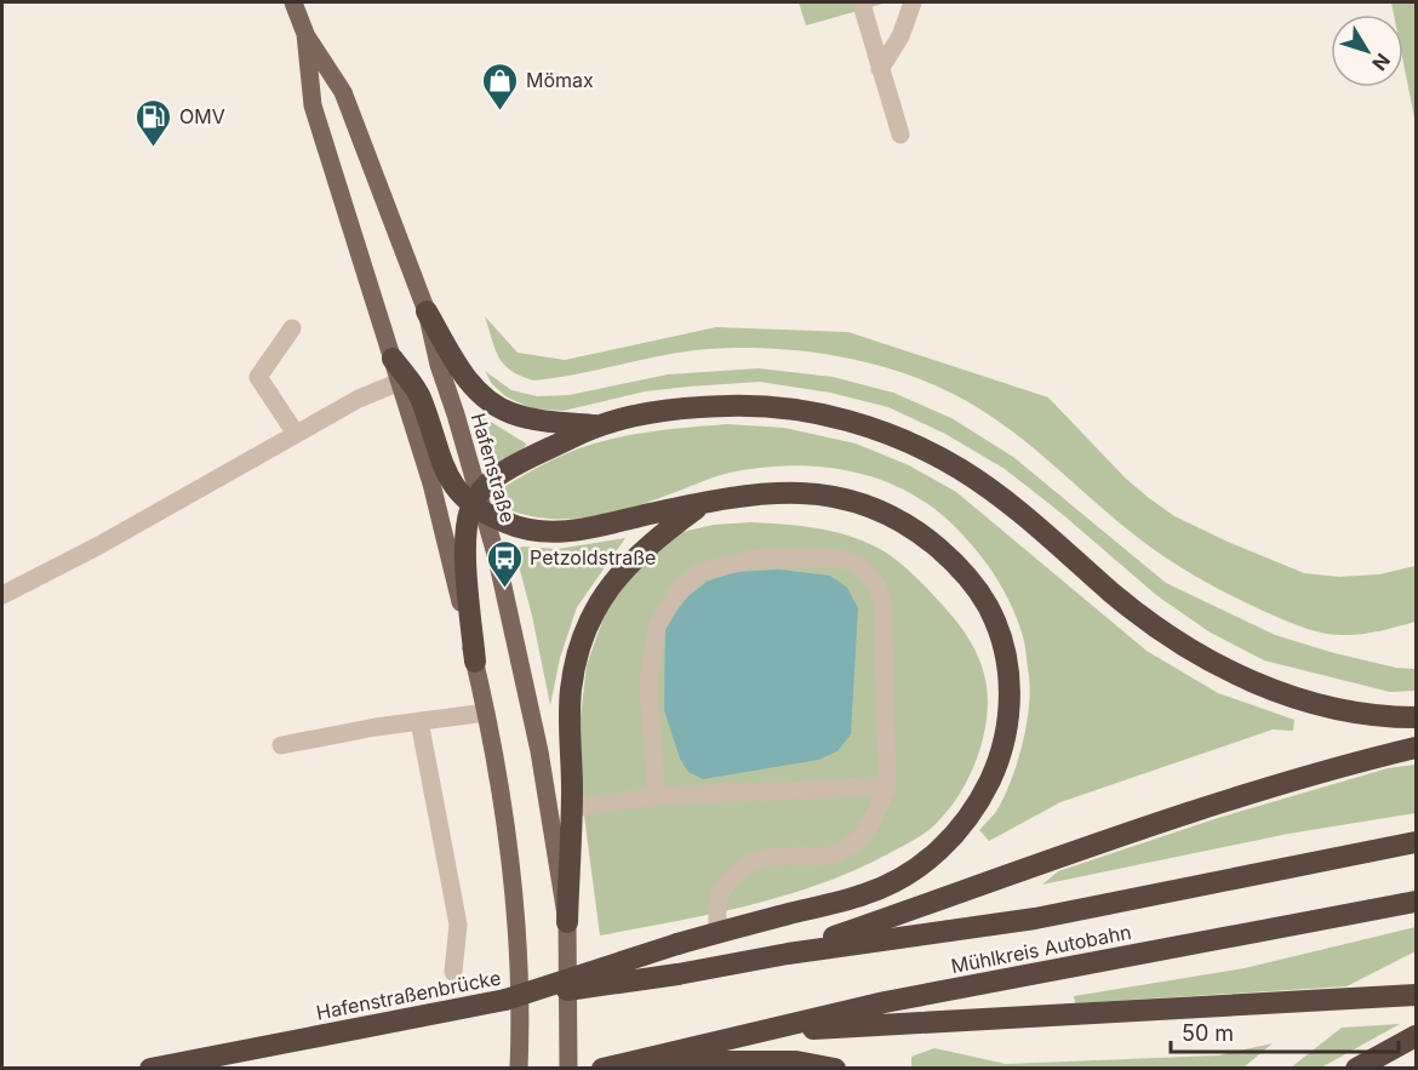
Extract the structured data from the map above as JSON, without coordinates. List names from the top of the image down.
{
  "streets": {
    "highway": ["Mühlkreis Autobahn", "Hafenstraßenbrücke"],
    "main road": ["Hafenstraße"]
  },
  "crossings": [
    ["Mühlkreis Autobahn", "Hafenstraßenbrücke"]
  ],
  "places": {
    "shop": ["Mömax"],
    "fuel station": ["OMV"],
    "bus stop": ["Petzoldstraße"]
  },
  "scale_bar": "50 m",
  "north": "bottom right"
}
